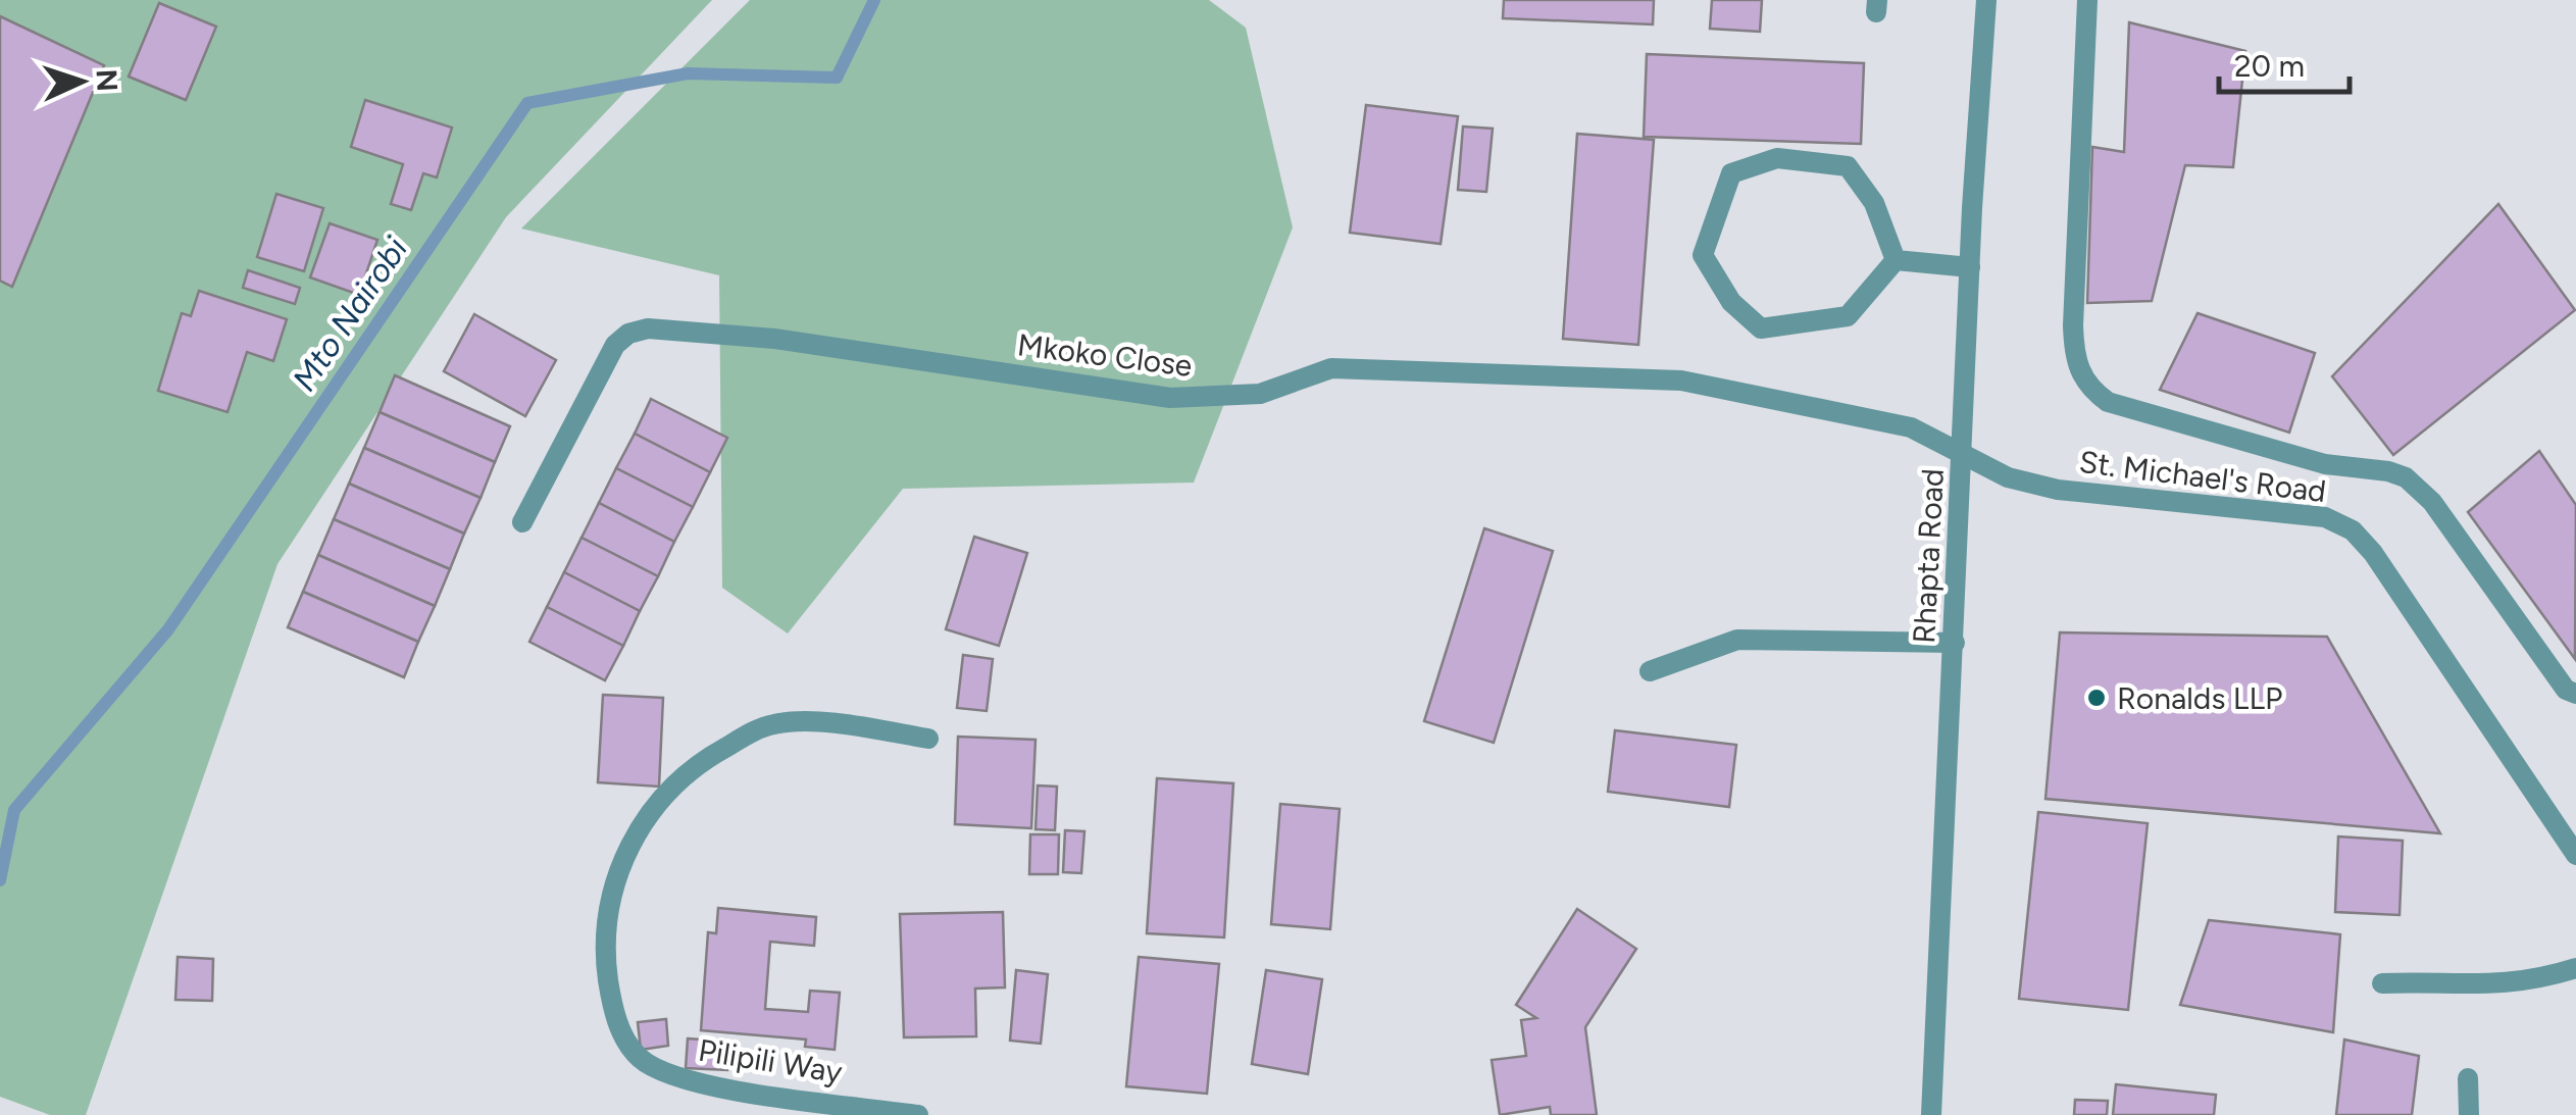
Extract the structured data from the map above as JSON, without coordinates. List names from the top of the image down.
{
  "streets": {
    "street": [
      "Mkoko Close",
      "St. Michael's Road",
      "Rhapta Road",
      "Pilipili Way"
    ]
  },
  "crossings": [
    ["Mkoko Close", "St. Michael's Road"],
    ["Mkoko Close", "Rhapta Road"],
    ["St. Michael's Road", "Rhapta Road"]
  ],
  "water": ["Mto Nairobi"],
  "places": ["Ronalds LLP"],
  "scale_bar": "20 m",
  "north": "right"
}
